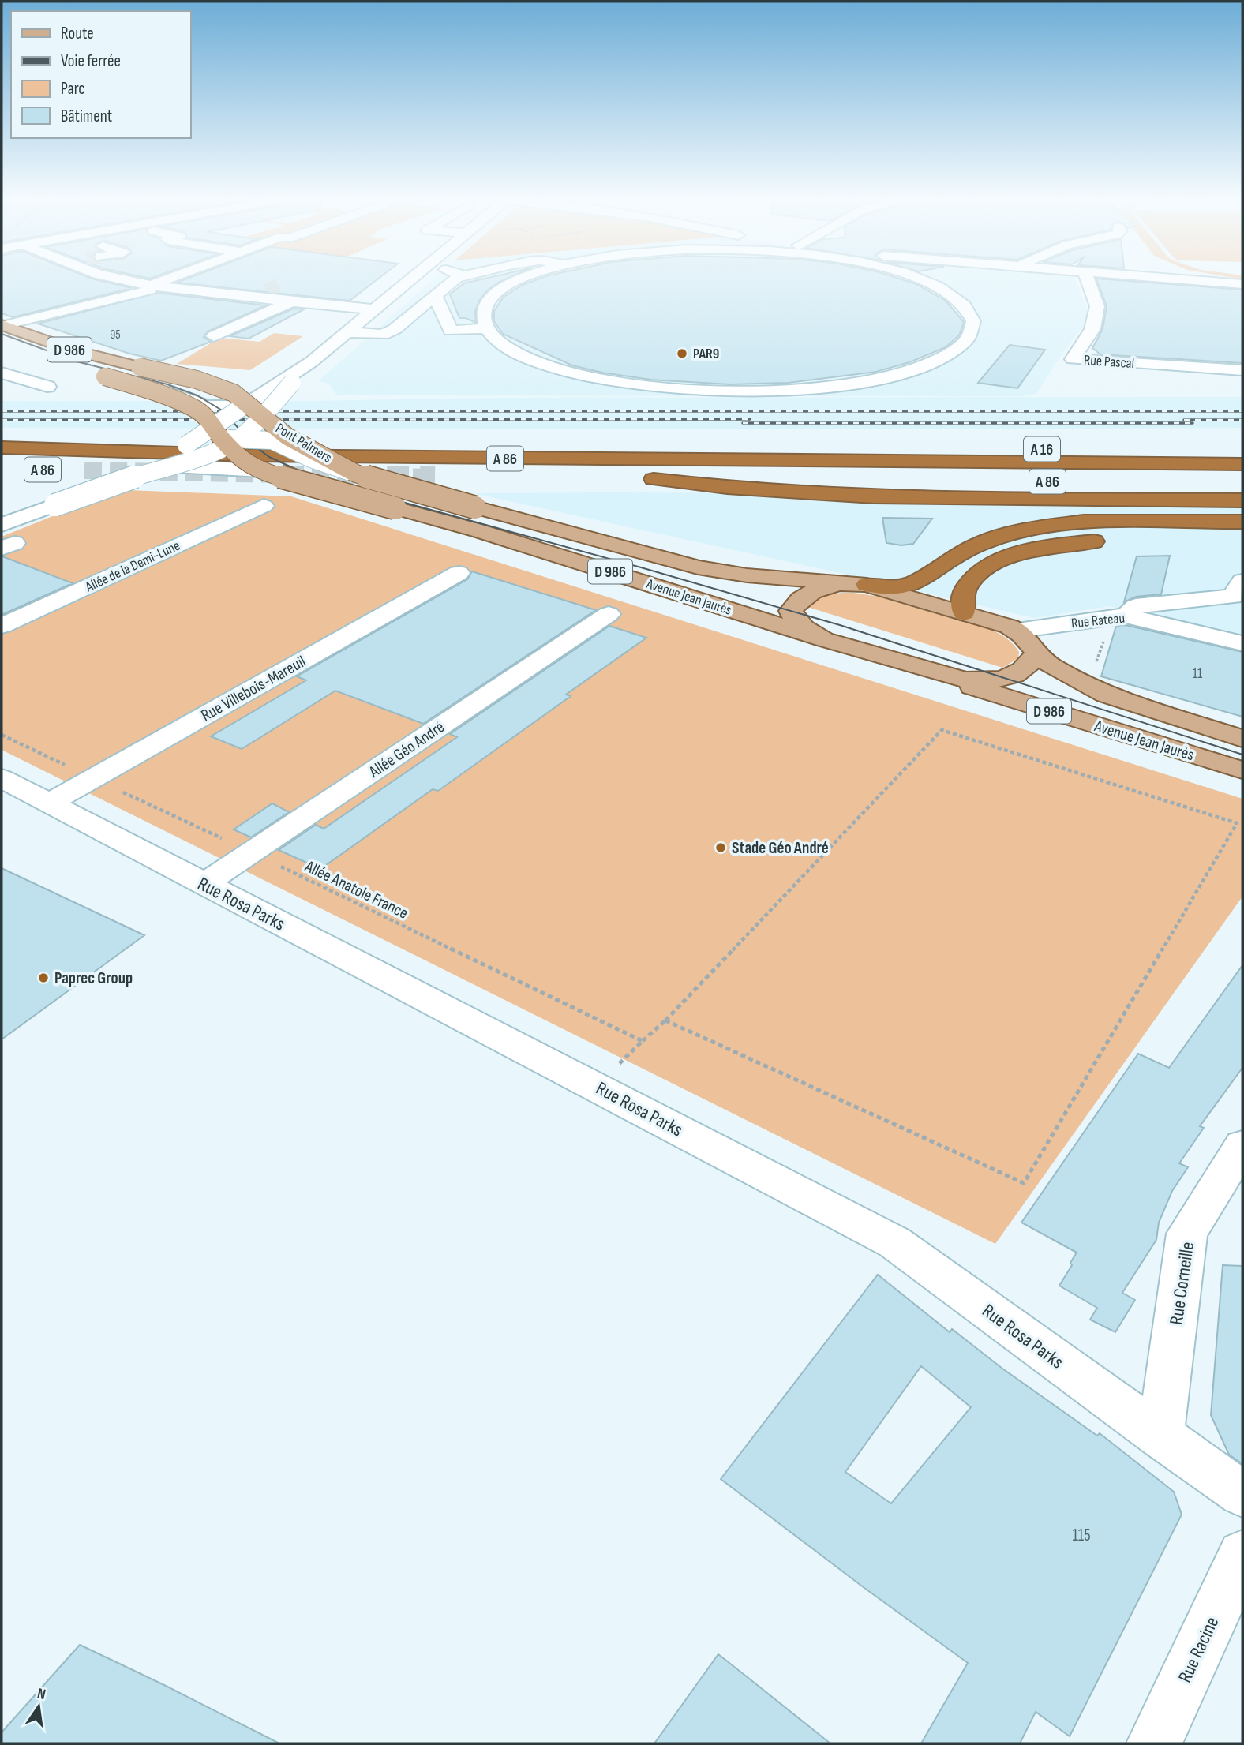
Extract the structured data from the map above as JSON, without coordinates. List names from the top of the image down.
{
  "streets": {
    "highway": ["A 16", "A 86"],
    "main road": ["D 986", "Pont Palmers", "Avenue Jean Jaurès"],
    "street": [
      "Rue Pascal",
      "Allée de la Demi-Lune",
      "Rue Rateau",
      "Rue Villebois-Mareuil",
      "Allée Géo André",
      "Rue Rosa Parks",
      "Rue Corneille",
      "Rue Racine"
    ],
    "path": ["Allée Anatole France"]
  },
  "crossings": [
    ["D 986", "Pont Palmers"],
    ["D 986", "Avenue Jean Jaurès"],
    ["Pont Palmers", "Avenue Jean Jaurès"],
    ["A 16", "A 86"],
    ["Avenue Jean Jaurès", "Rue Rateau"],
    ["Rue Villebois-Mareuil", "Allée Anatole France"],
    ["Rue Villebois-Mareuil", "Rue Rosa Parks"],
    ["Allée Géo André", "Allée Anatole France"],
    ["Allée Géo André", "Rue Rosa Parks"],
    ["Rue Rosa Parks", "Rue Corneille"]
  ],
  "places": ["PAR9", "Stade Géo André", "Paprec Group"],
  "house_numbers": ["95", "11", "115"],
  "legend": [
    "Route",
    "Voie ferrée",
    "Parc",
    "Bâtiment"
  ],
  "north": "top"
}
